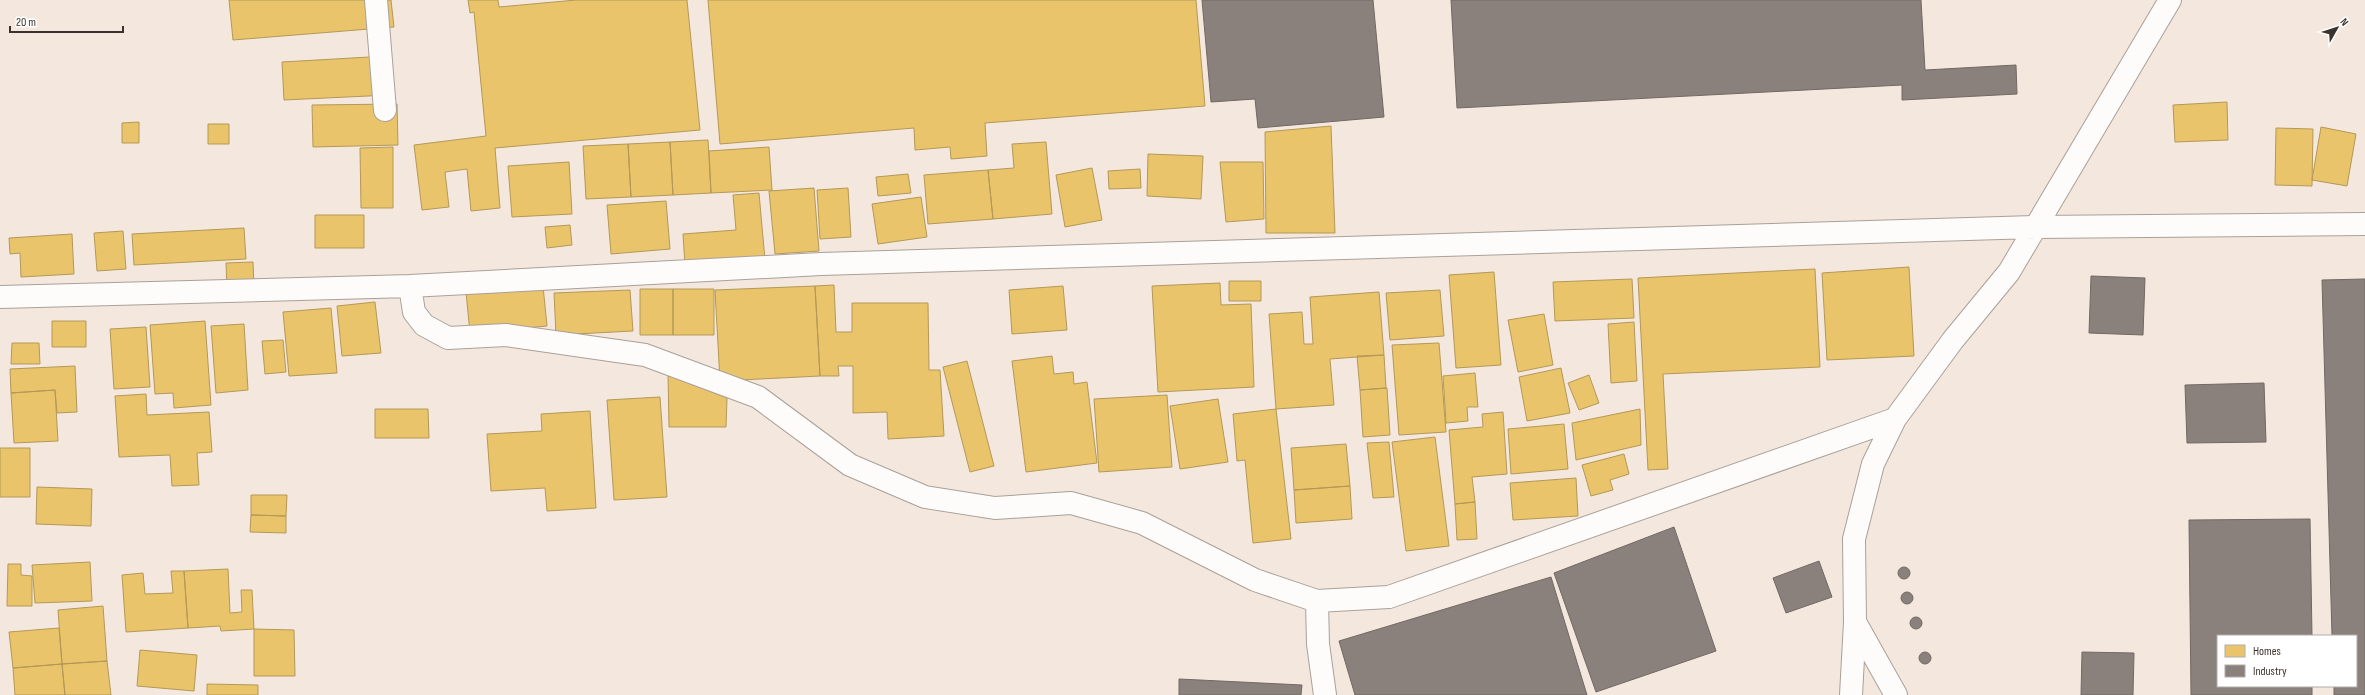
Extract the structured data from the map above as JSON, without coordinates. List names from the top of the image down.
{
  "legend": ["Homes", "Industry"],
  "scale_bar": "20 m",
  "north": "top right"
}
